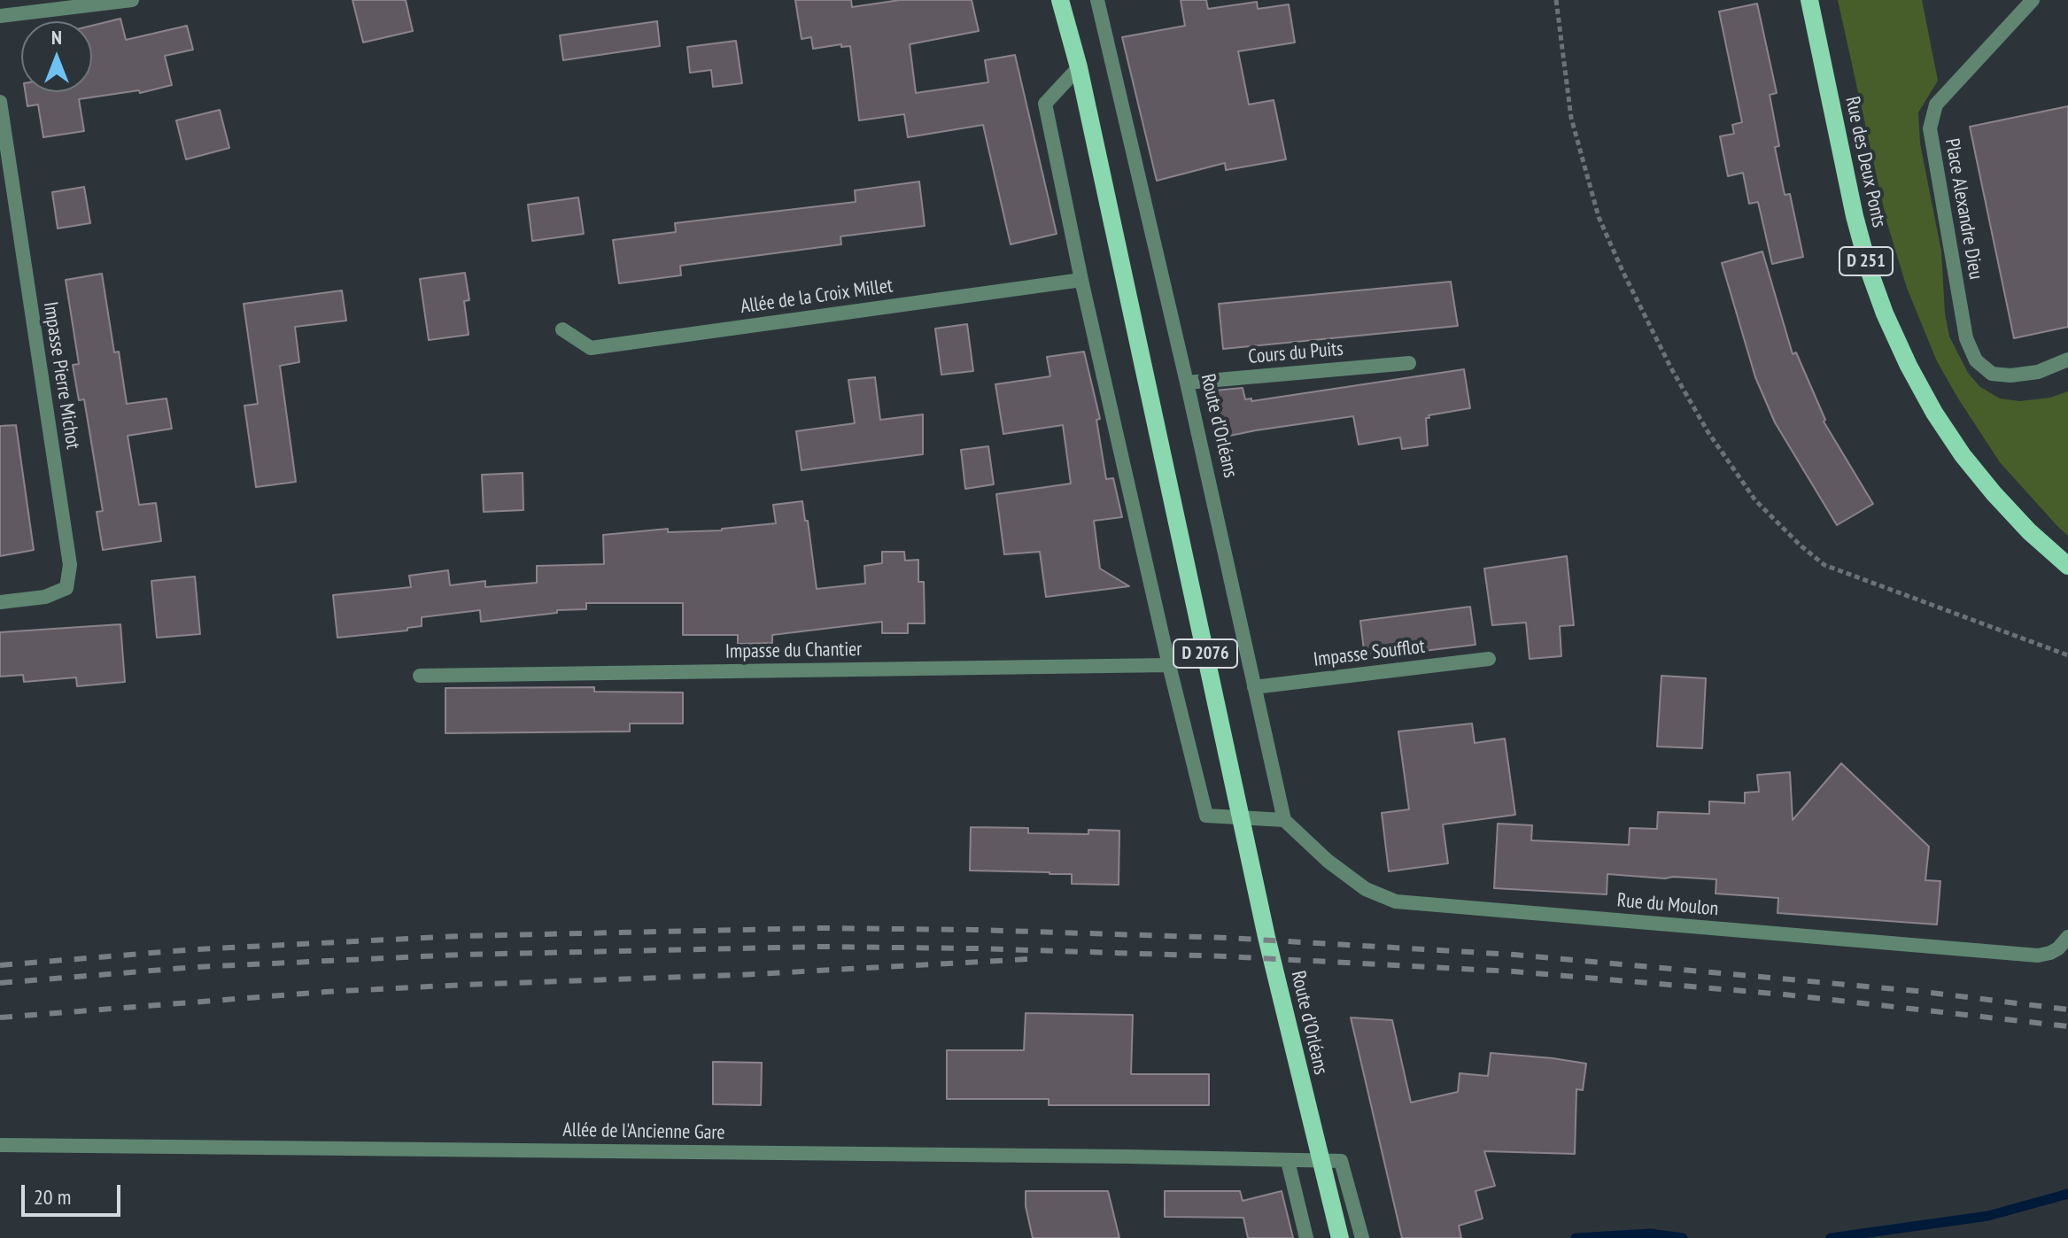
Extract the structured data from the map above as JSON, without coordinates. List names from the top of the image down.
{
  "streets": {
    "main road": [
      "Rue des Deux Ponts",
      "D 251",
      "Route d'Orléans",
      "D 2076"
    ],
    "street": [
      "Place Alexandre Dieu",
      "Allée de la Croix Millet",
      "Cours du Puits",
      "Impasse Pierre Michot",
      "Impasse du Chantier",
      "Impasse Soufflot",
      "Rue du Moulon",
      "Allée de l'Ancienne Gare"
    ]
  },
  "crossings": [
    ["Cours du Puits", "Route d'Orléans"],
    ["Route d'Orléans", "Impasse Soufflot"],
    ["Route d'Orléans", "Rue du Moulon"]
  ],
  "scale_bar": "20 m",
  "north": "top"
}
